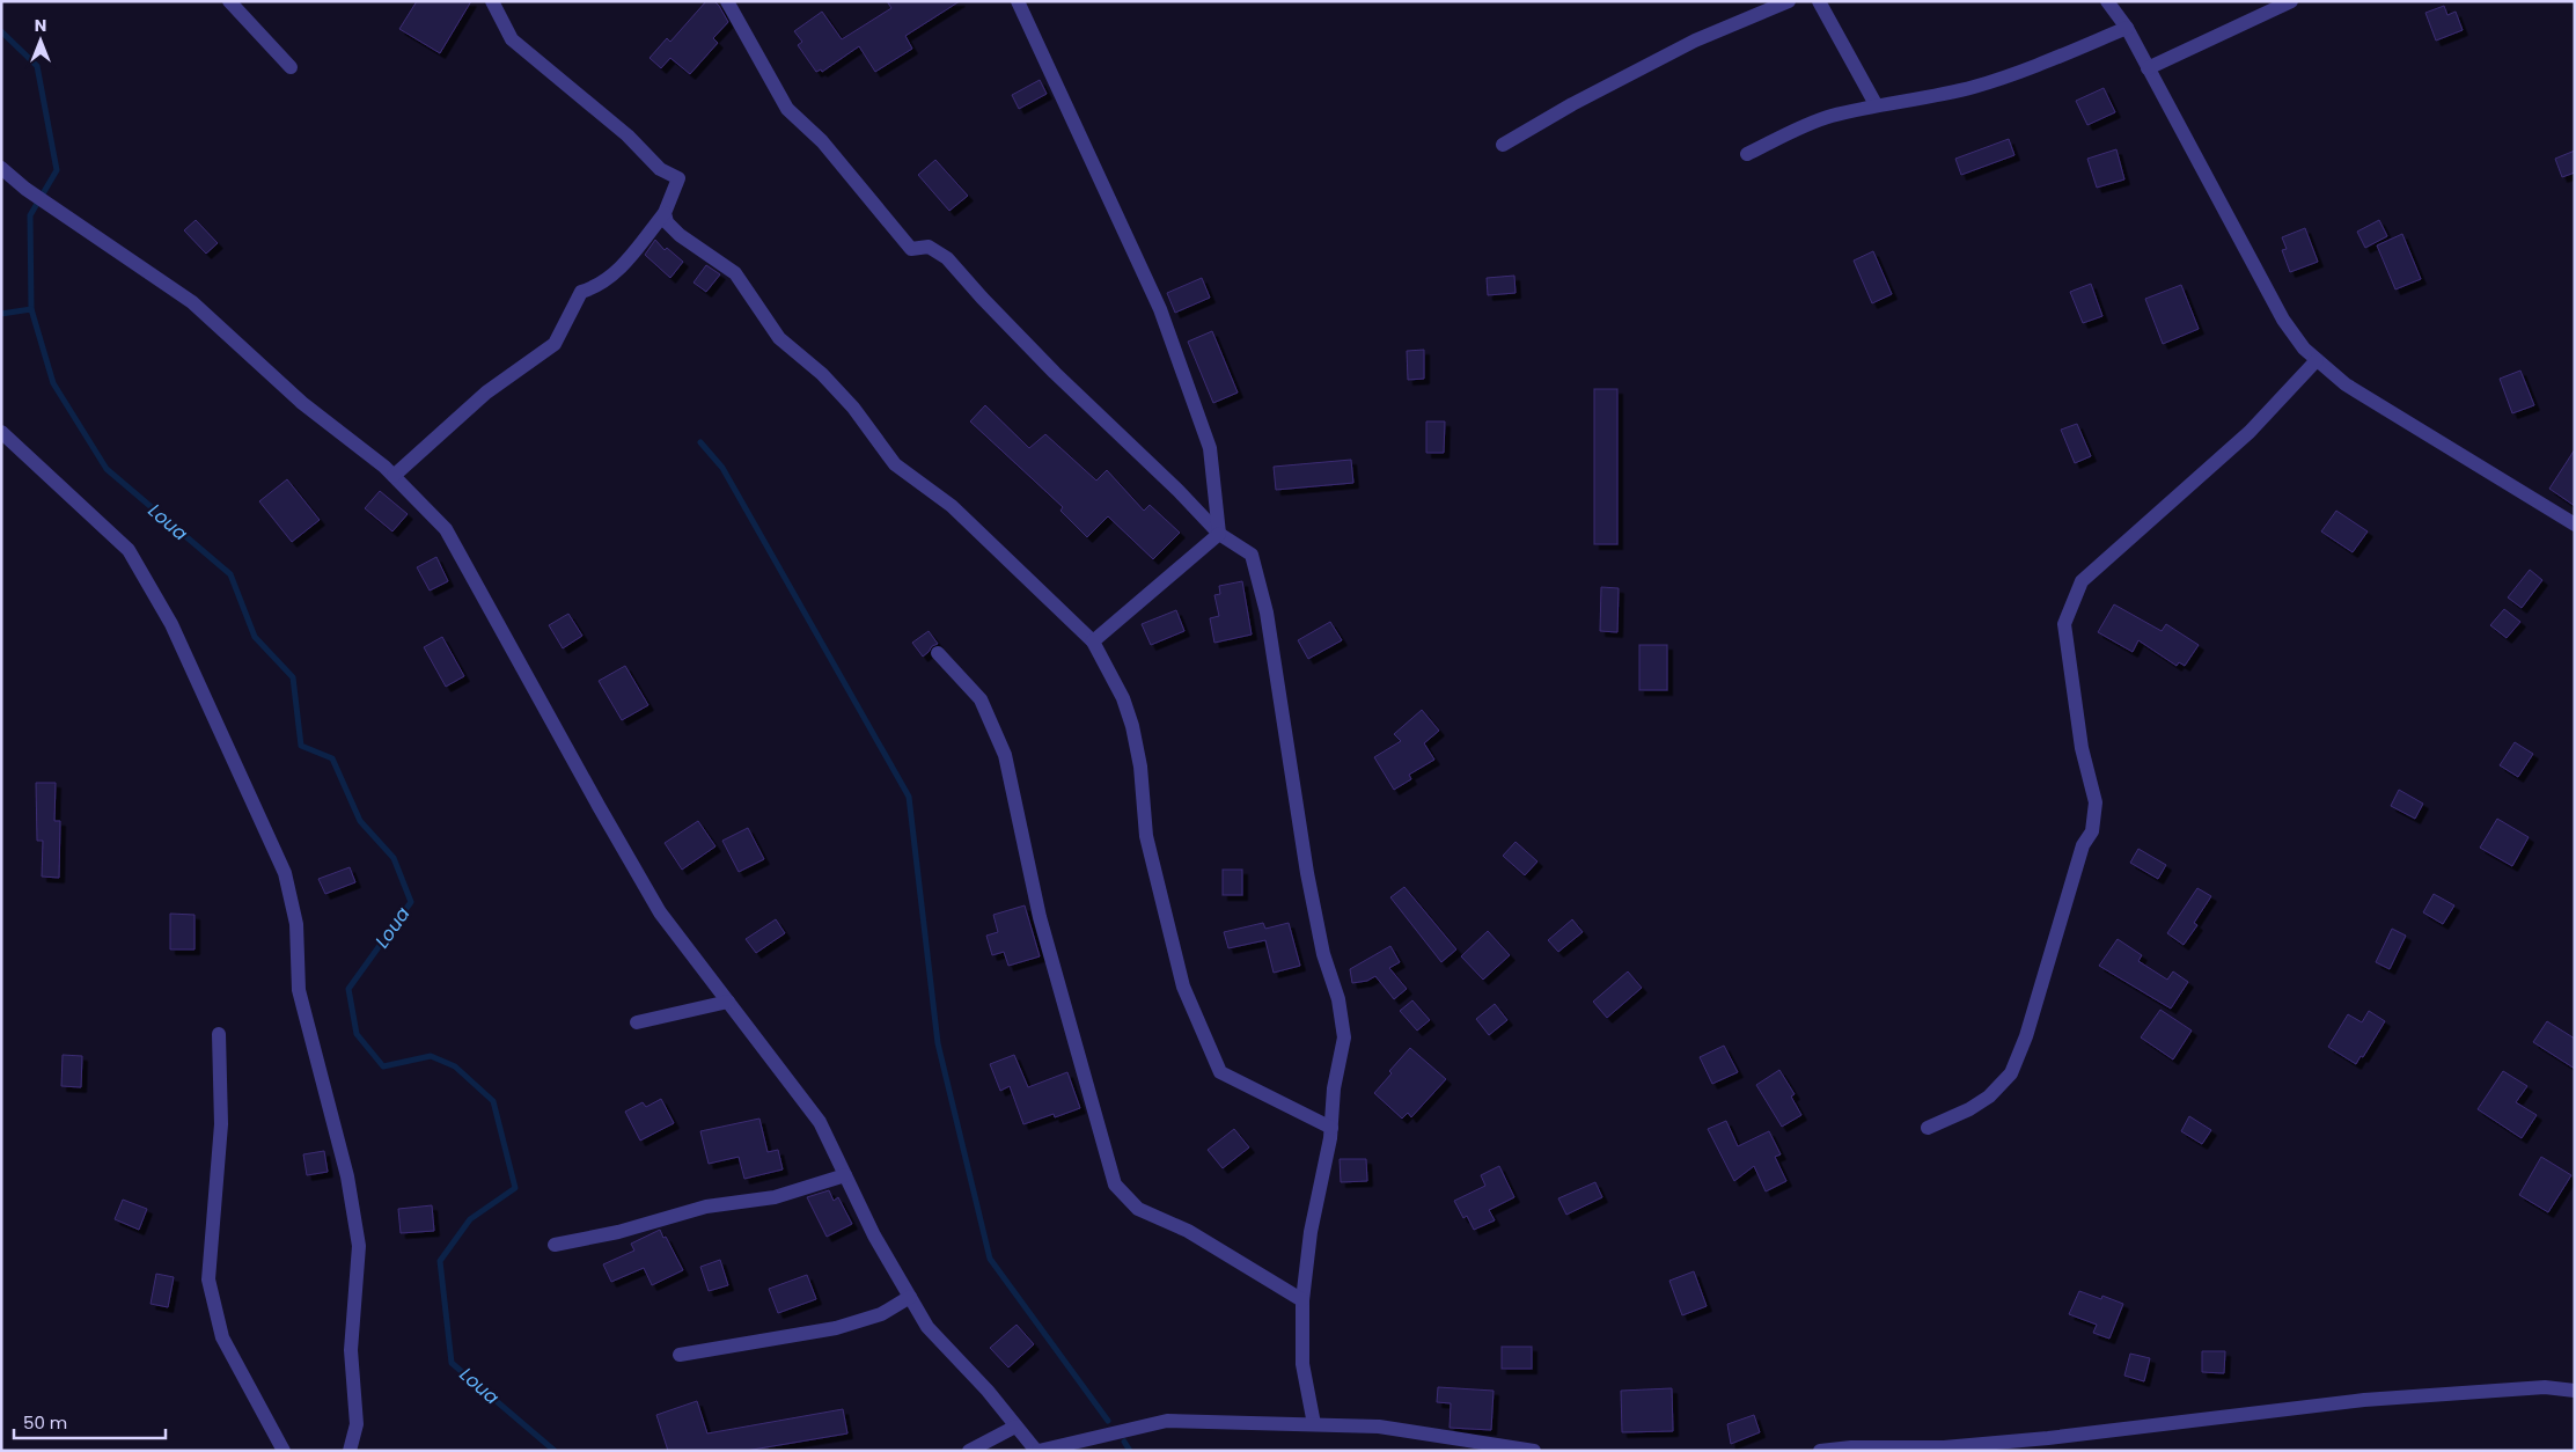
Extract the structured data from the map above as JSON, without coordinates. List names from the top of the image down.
{
  "water": ["Loua"],
  "scale_bar": "50 m",
  "north": "top"
}
